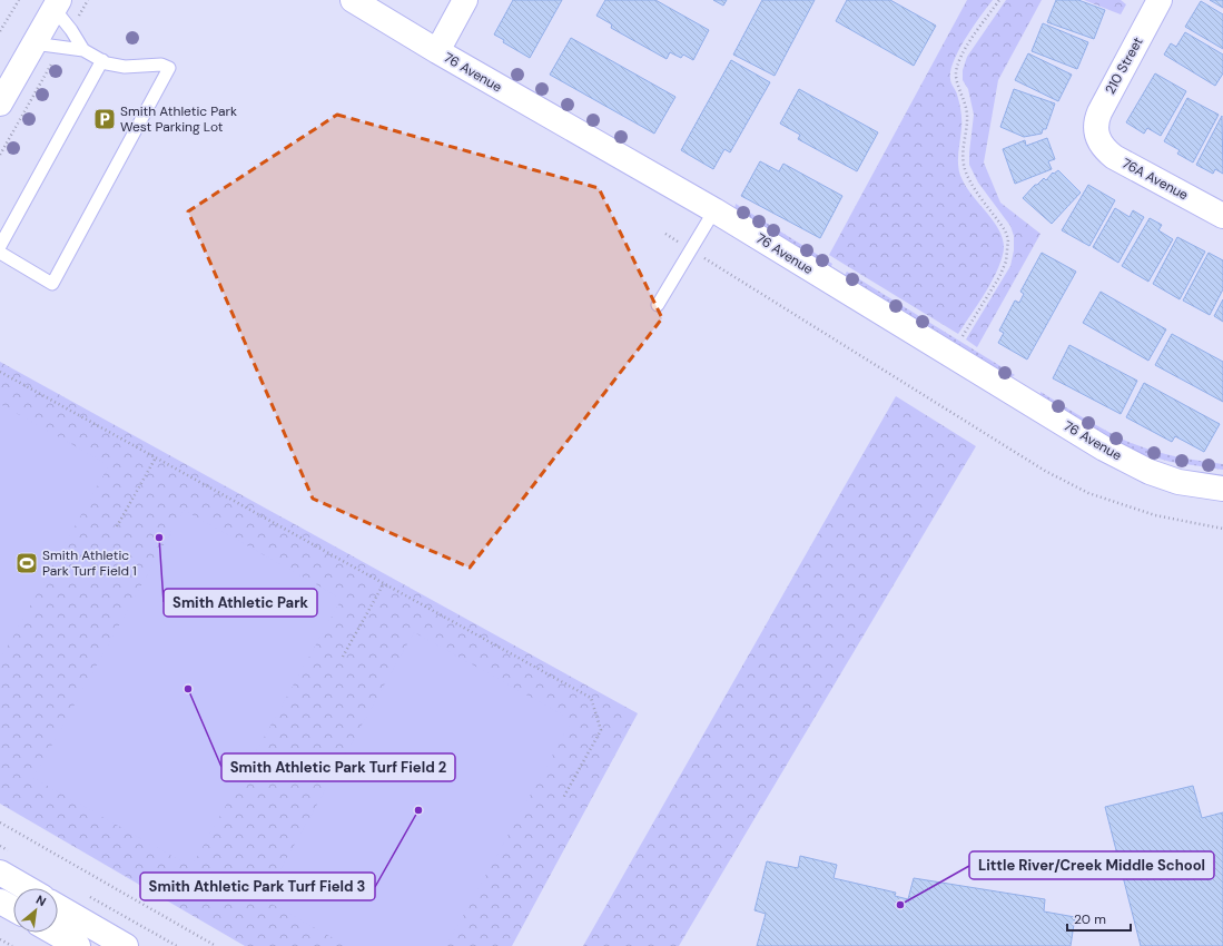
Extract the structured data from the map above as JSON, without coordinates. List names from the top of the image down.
{
  "streets": {
    "street": ["210 Street", "76 Avenue", "76A Avenue"]
  },
  "crossings": [
    ["210 Street", "76A Avenue"]
  ],
  "places": {
    "parking": ["Smith Athletic Park West Parking Lot"],
    "other": [
      "Smith Athletic Park",
      "Smith Athletic Park Turf Field 2",
      "Smith Athletic Park Turf Field 3",
      "Little River/Creek Middle School"
    ],
    "sports": ["Smith Athletic Park Turf Field 1"]
  },
  "scale_bar": "20 m",
  "north": "top right"
}
